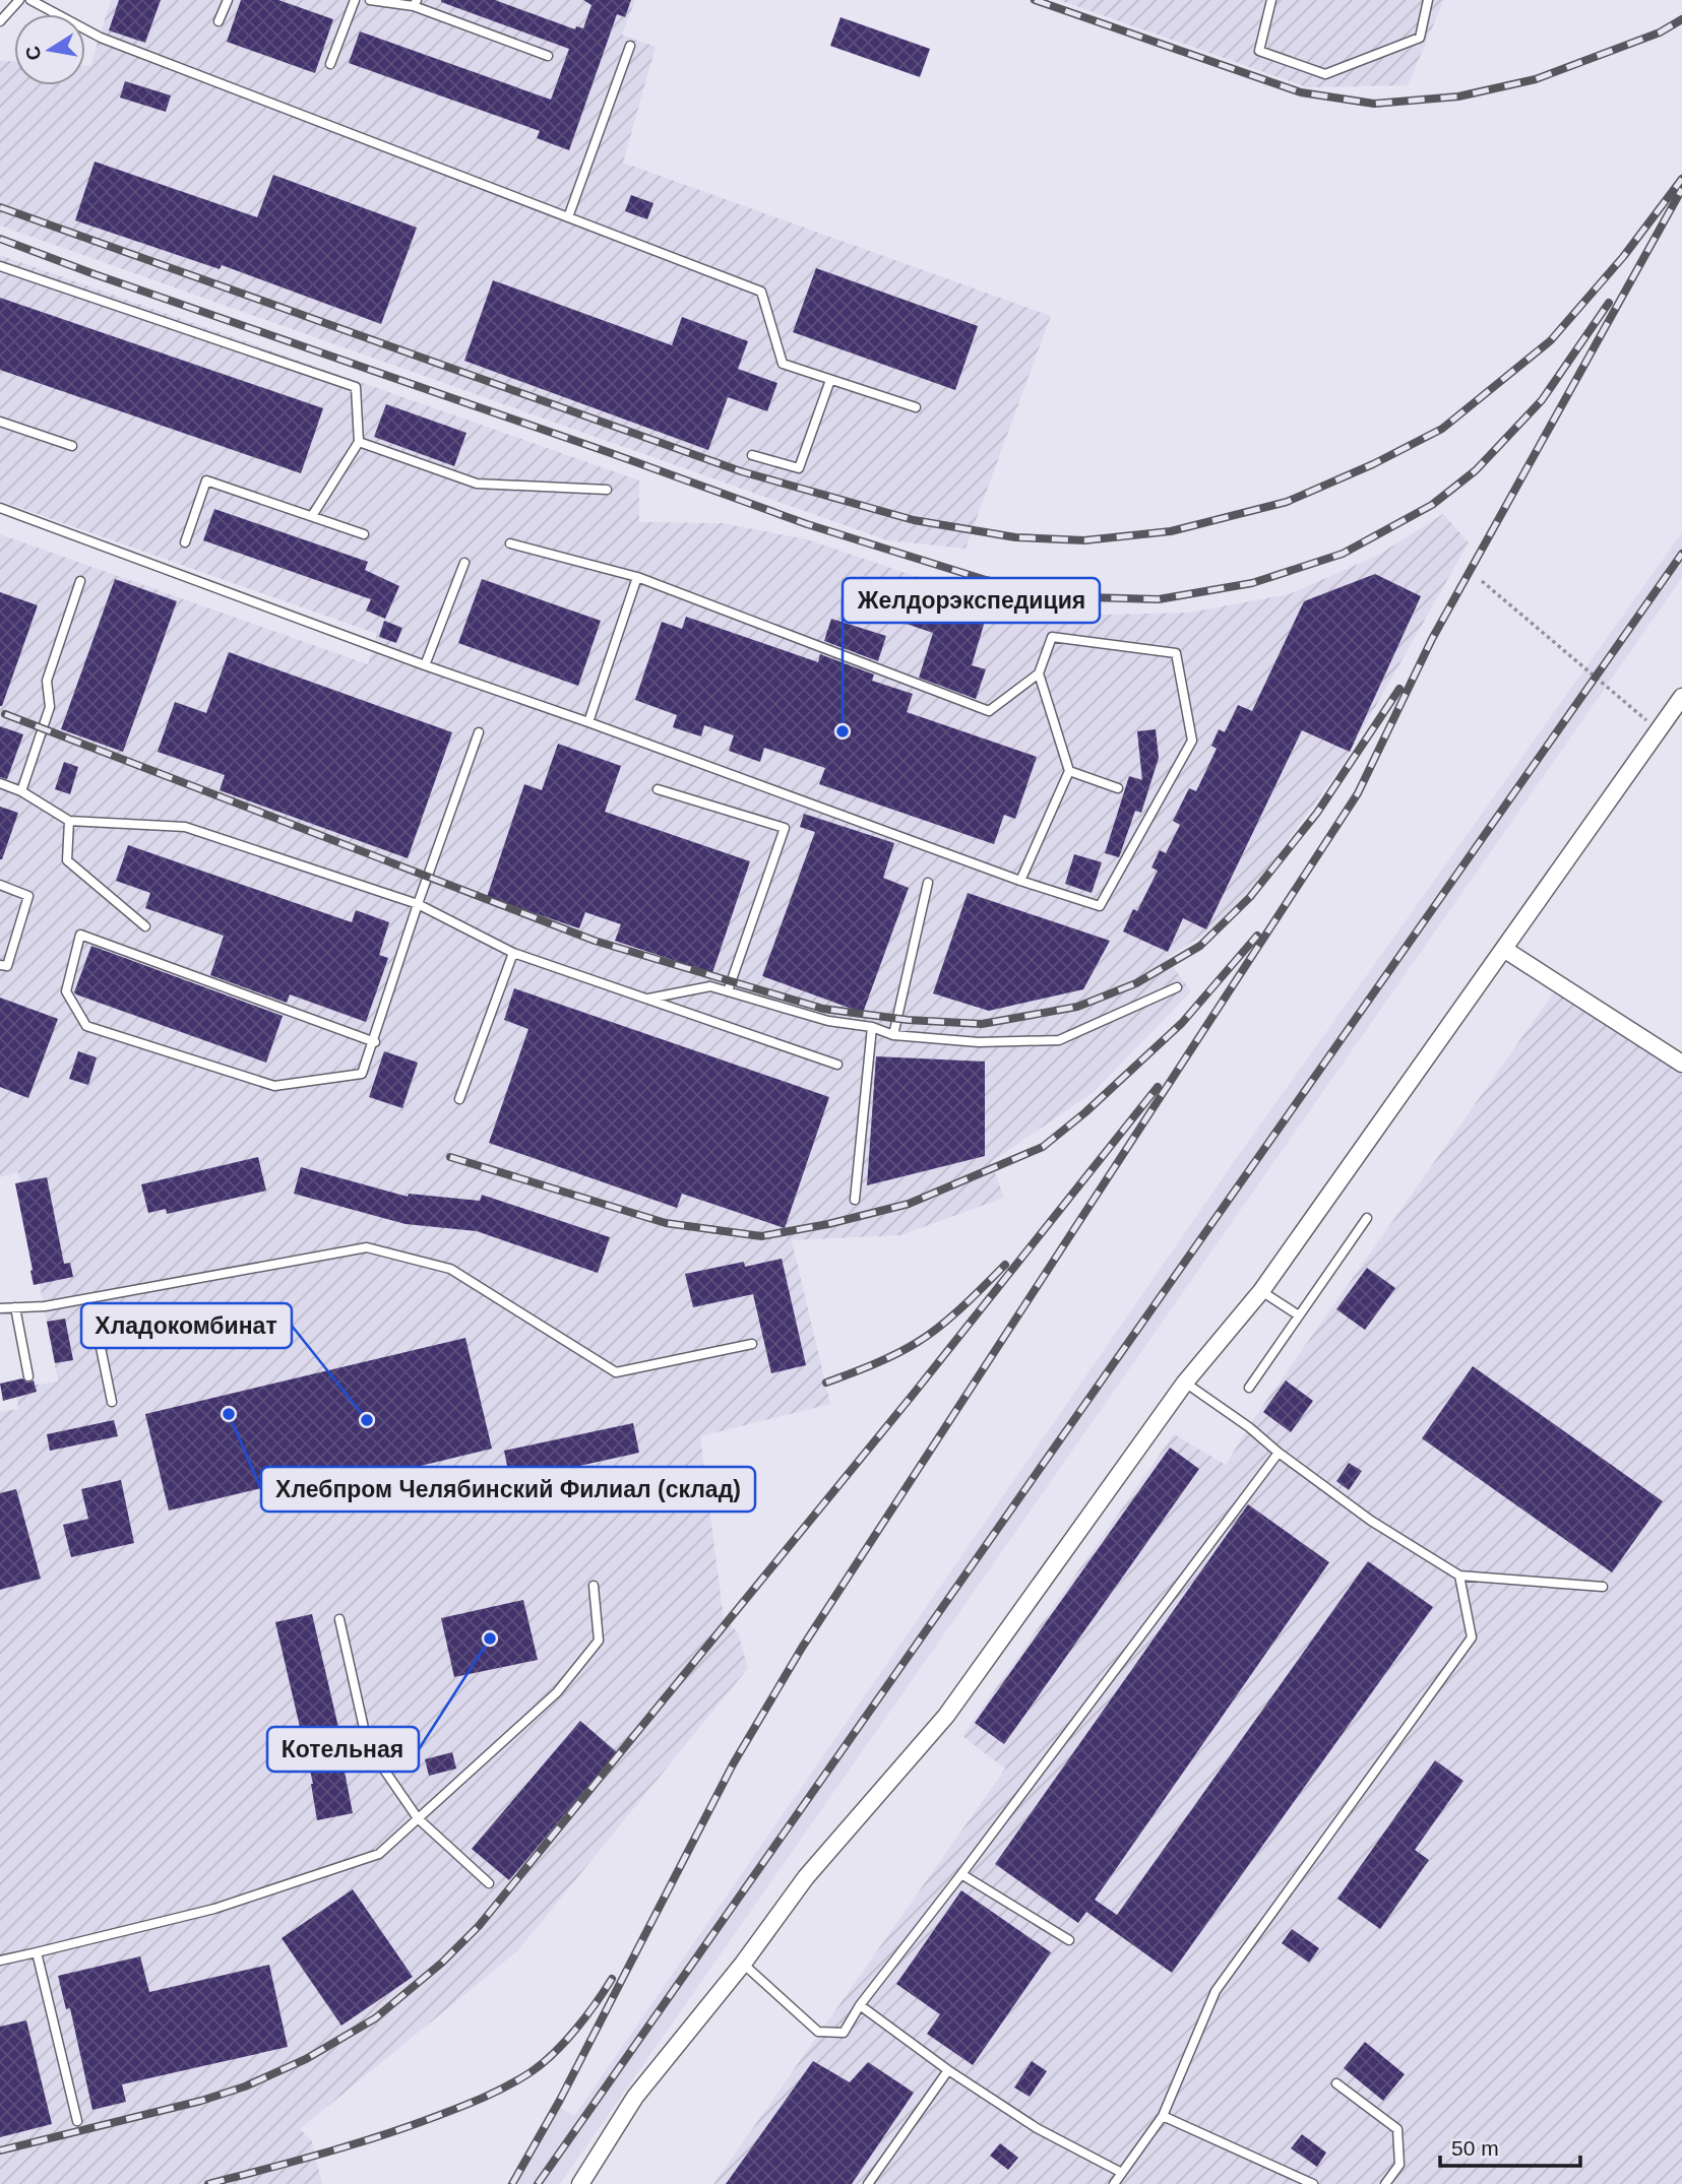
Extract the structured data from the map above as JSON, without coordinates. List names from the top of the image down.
{
  "places": [
    "Желдорэкспедиция",
    "Хлебпром Челябинский Филиал (склад)",
    "Хладокомбинат",
    "Котельная"
  ],
  "scale_bar": "50 m",
  "north": "left"
}
